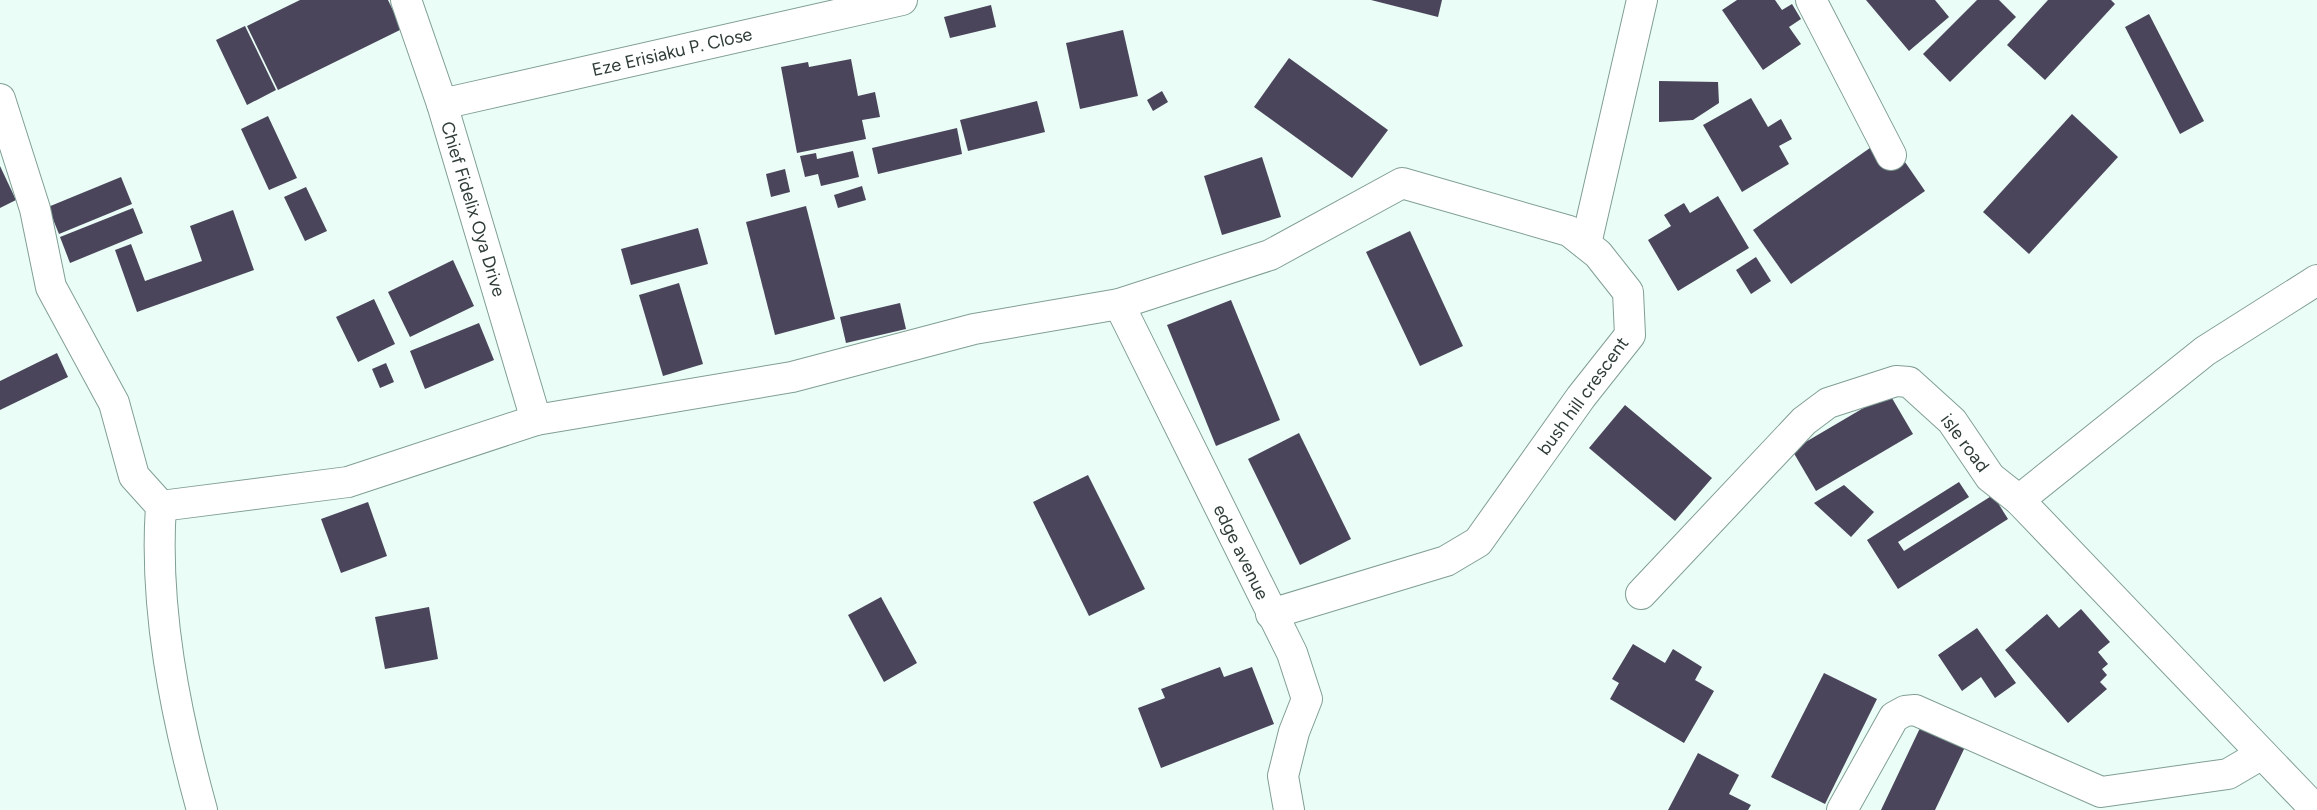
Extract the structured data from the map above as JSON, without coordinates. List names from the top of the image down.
{
  "streets": {
    "street": [
      "Eze Erisiaku P. Close",
      "Chief Fidelix Oya Drive",
      "bush hill crescent",
      "isle road",
      "edge avenue"
    ]
  },
  "crossings": [
    ["Eze Erisiaku P. Close", "Chief Fidelix Oya Drive"],
    ["Chief Fidelix Oya Drive", "bush hill crescent"],
    ["bush hill crescent", "edge avenue"]
  ]
}
